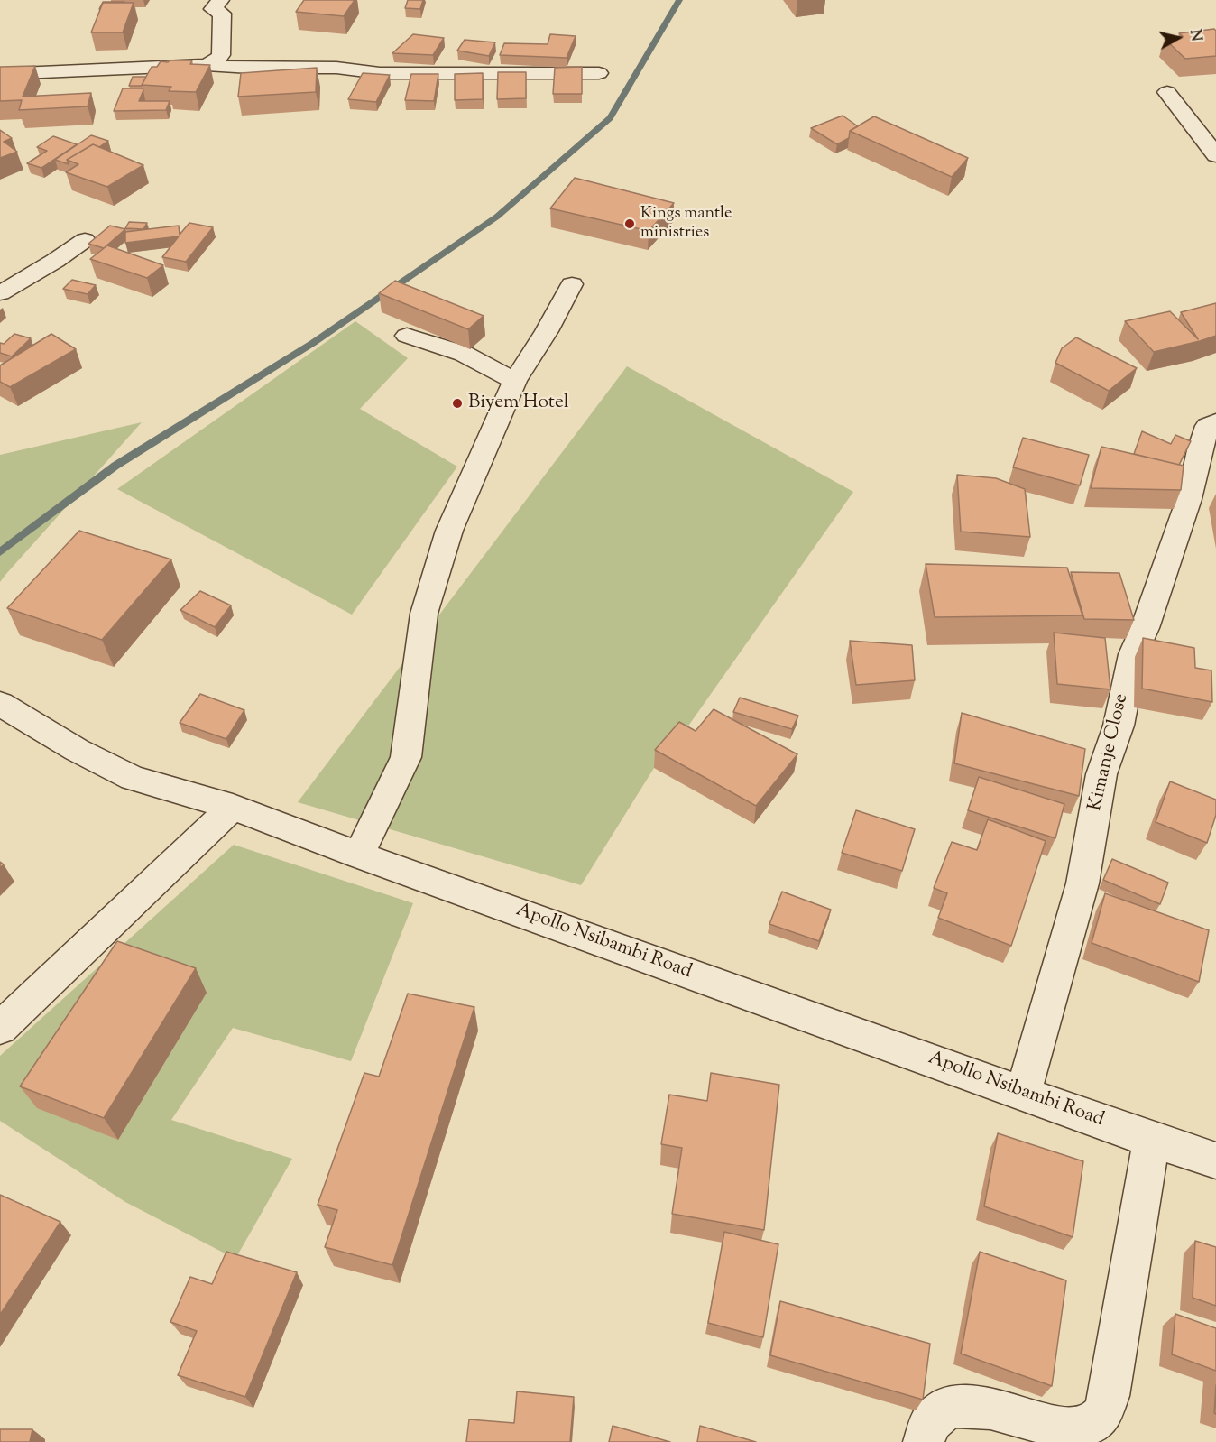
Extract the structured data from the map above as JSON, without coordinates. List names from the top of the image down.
{
  "streets": {
    "street": ["Kimanje Close", "Apollo Nsibambi Road"]
  },
  "crossings": [
    ["Kimanje Close", "Apollo Nsibambi Road"]
  ],
  "places": ["Kings mantle ministries", "Biyem Hotel"],
  "north": "right"
}
